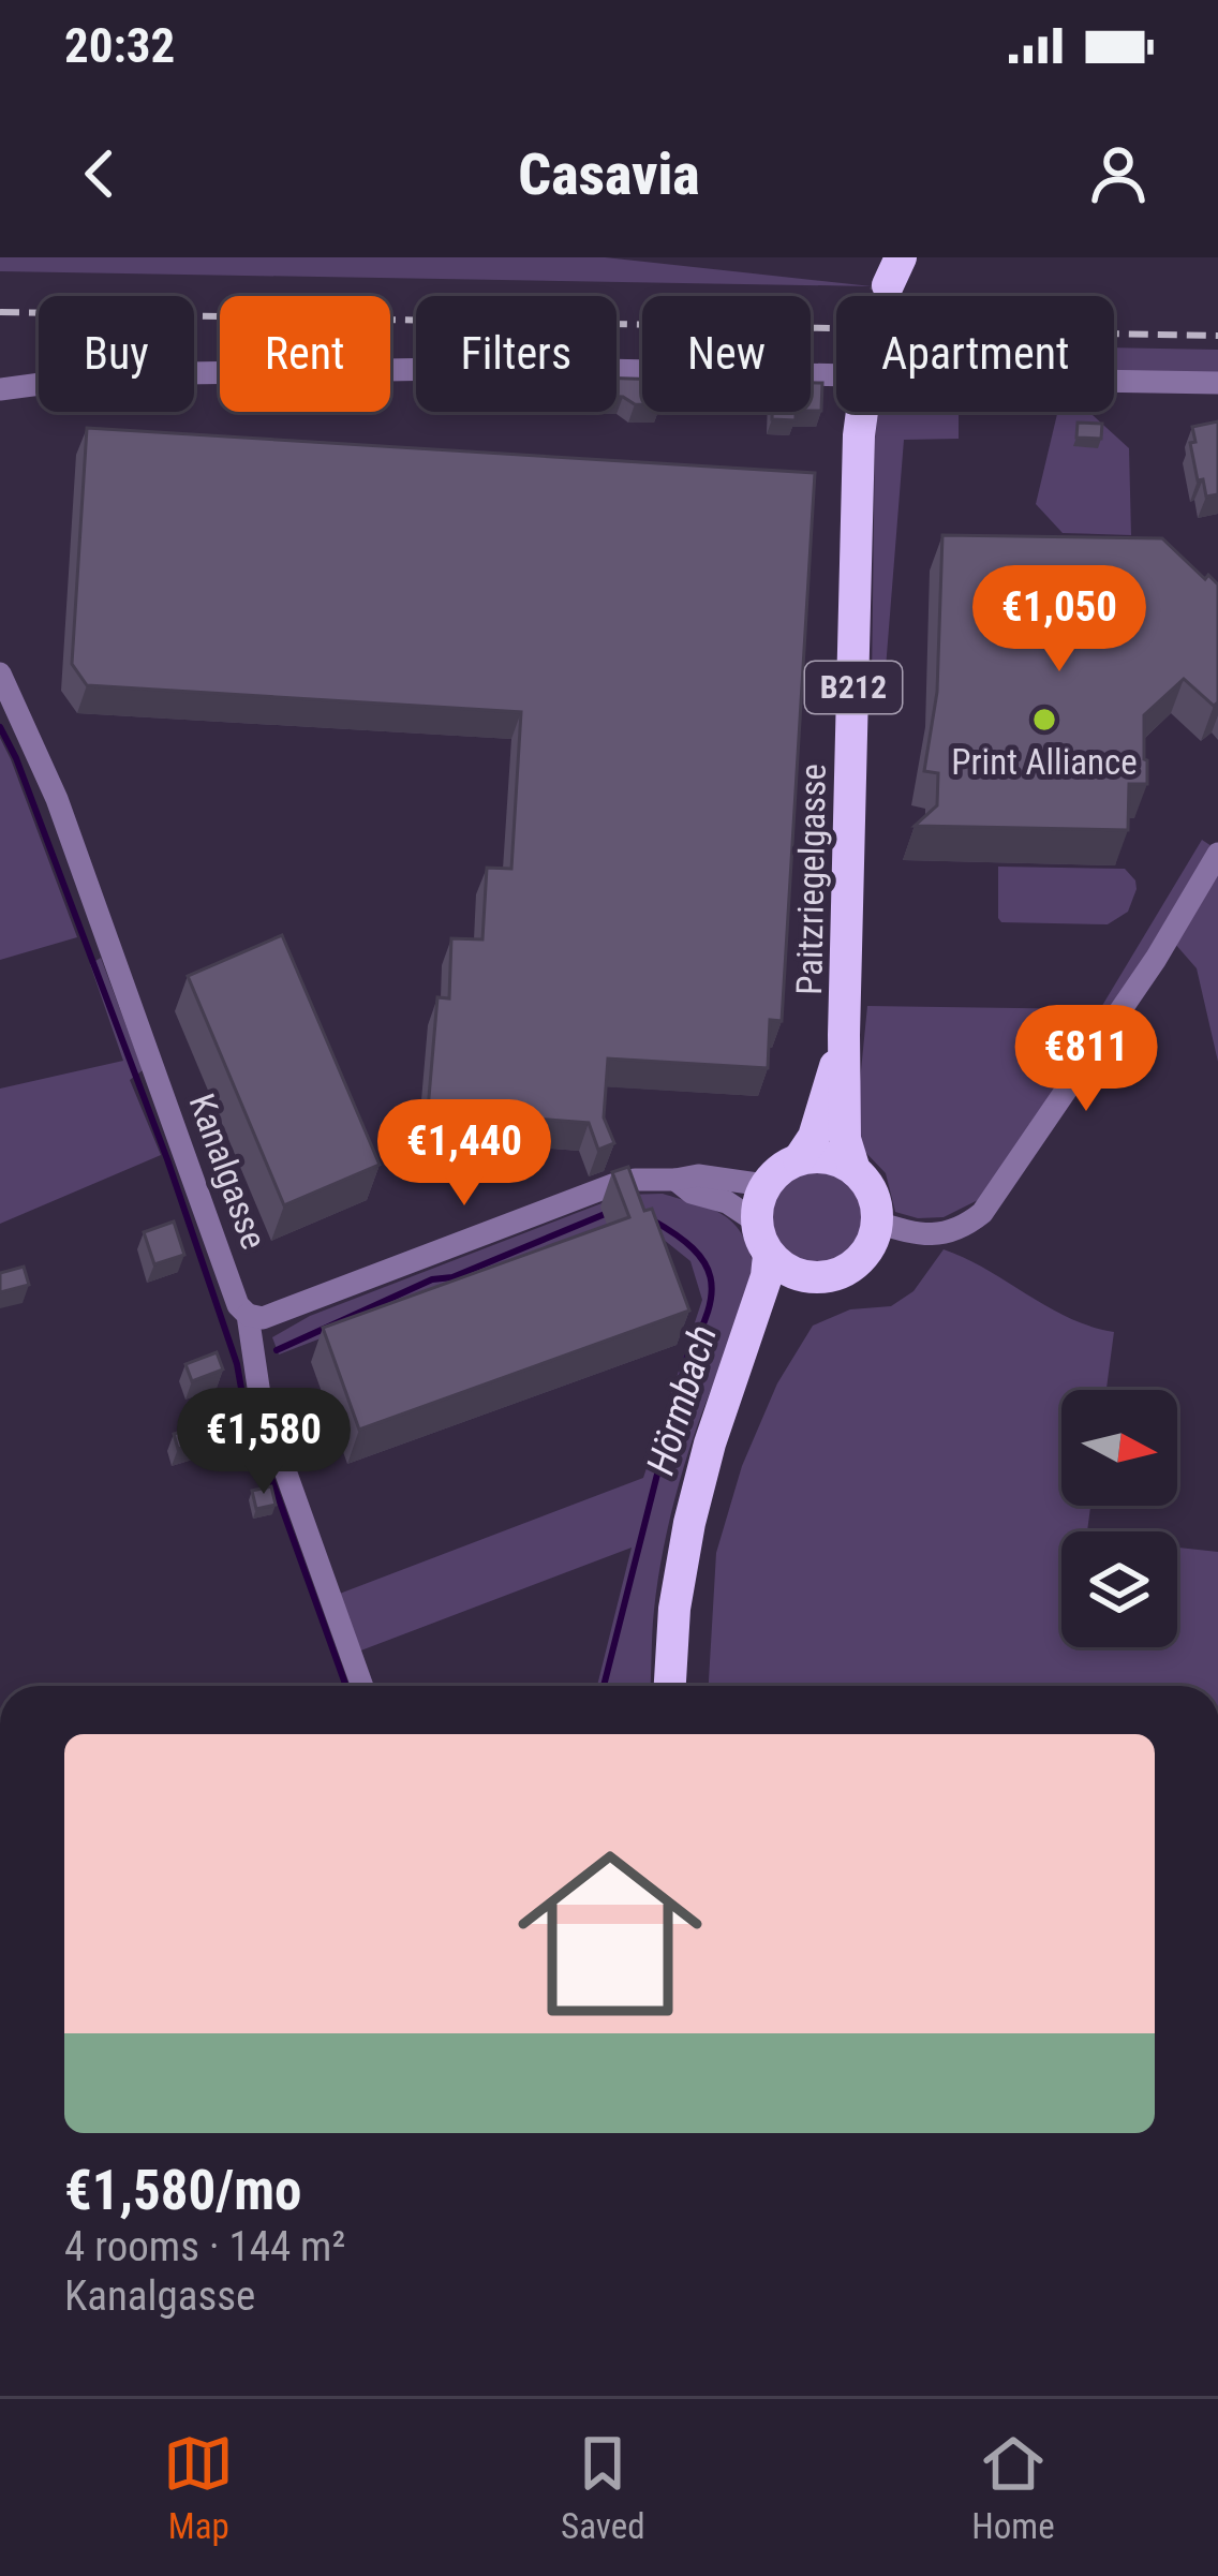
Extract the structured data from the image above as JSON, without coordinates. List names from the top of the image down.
{
  "streets": {
    "main road": ["B212", "Paitzriegelgasse"],
    "street": ["Kanalgasse"]
  },
  "crossings": [
    ["B212", "Paitzriegelgasse"]
  ],
  "water": ["Hörmbach"],
  "places": ["Print Alliance"],
  "north": "right",
  "page": {
    "status": "20:32",
    "header": "Casavia",
    "chip": [
      "Buy",
      "Rent",
      "Filters",
      "New",
      "Apartment"
    ],
    "price": [
      "€1,050",
      "€811",
      "€1,440",
      "€1,580"
    ],
    "list": [
      {
        "name": "€1,580/mo",
        "note": "4 rooms · 144 m² · Kanalgasse"
      }
    ],
    "tabs": ["Map", "Saved", "Home"]
  }
}
